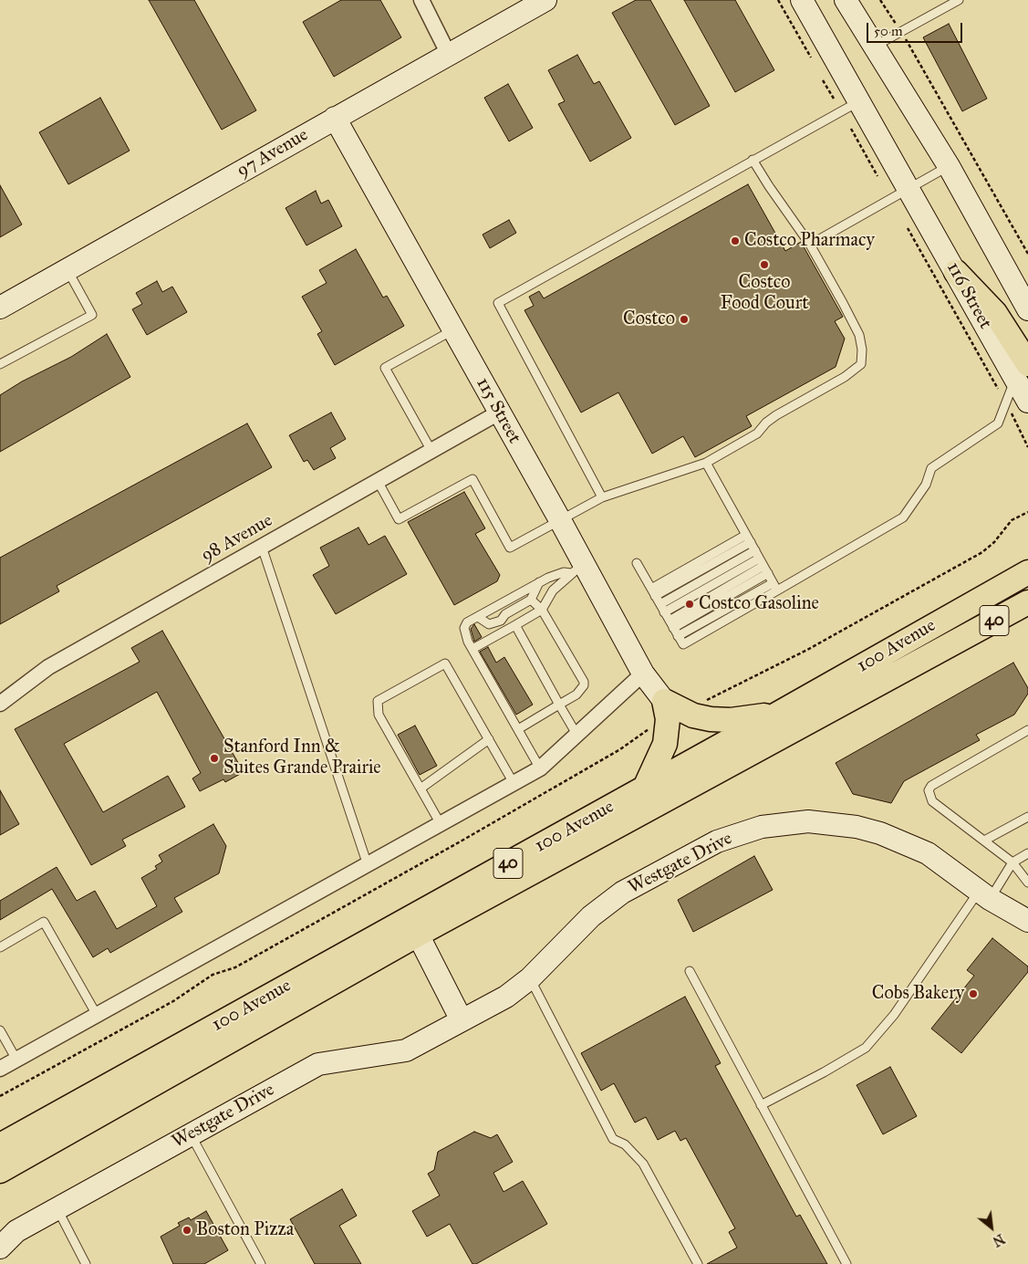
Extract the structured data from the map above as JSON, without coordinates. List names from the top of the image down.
{
  "streets": {
    "main road": ["40", "100 Avenue"],
    "street": [
      "97 Avenue",
      "116 Street",
      "115 Street",
      "98 Avenue",
      "Westgate Drive"
    ]
  },
  "crossings": [
    ["97 Avenue", "115 Street"],
    ["115 Street", "98 Avenue"]
  ],
  "places": [
    "Costco Pharmacy",
    "Costco Food Court",
    "Costco",
    "Costco Gasoline",
    "Stanford Inn & Suites Grande Prairie",
    "Cobs Bakery",
    "Boston Pizza"
  ],
  "scale_bar": "50 m",
  "north": "bottom right"
}
